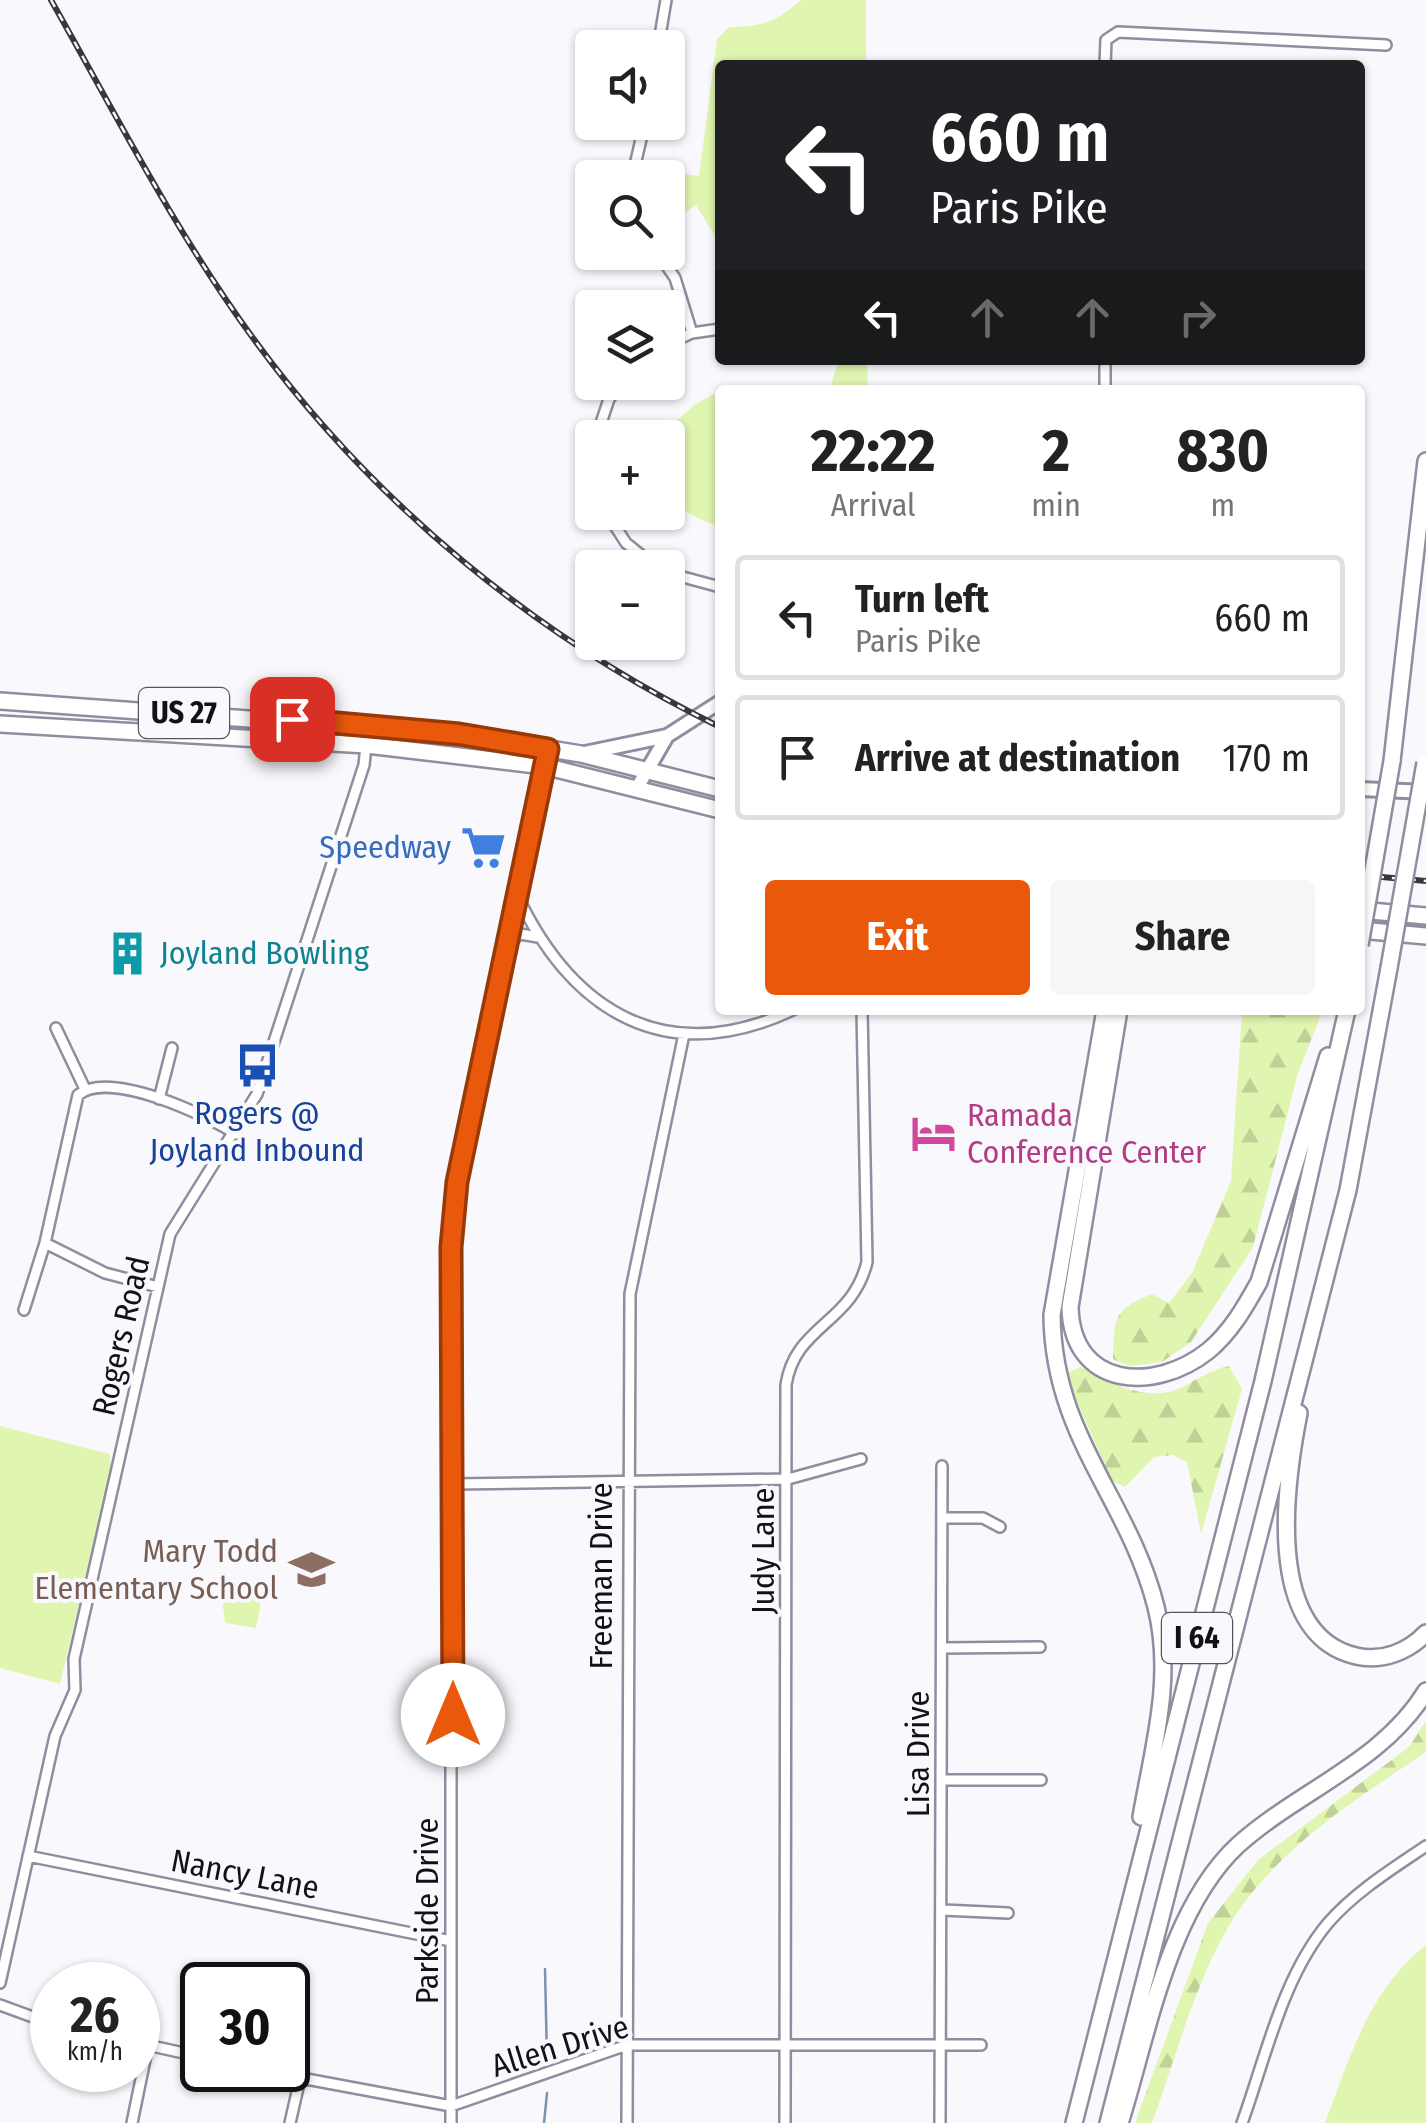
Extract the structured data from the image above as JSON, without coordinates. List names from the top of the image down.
{
  "streets": {
    "highway": ["US 27", "I 64"],
    "street": [
      "Rogers Road",
      "Judy Lane",
      "Freeman Drive",
      "Lisa Drive",
      "Nancy Lane",
      "Parkside Drive",
      "Allen Drive"
    ]
  },
  "crossings": [
    ["US 27", "Rogers Road"],
    ["US 27", "Parkside Drive"],
    ["Rogers Road", "Nancy Lane"],
    ["Judy Lane", "Allen Drive"],
    ["Freeman Drive", "Allen Drive"],
    ["Lisa Drive", "Allen Drive"],
    ["Nancy Lane", "Parkside Drive"],
    ["Parkside Drive", "Allen Drive"]
  ],
  "places": {
    "supermarket": ["Speedway"],
    "building": ["Joyland Bowling"],
    "bus stop": ["Rogers @ Joyland Inbound"],
    "hotel": ["Ramada Conference Center"],
    "school or university": ["Mary Todd Elementary School"]
  },
  "page": {
    "map_buttons": ["+", "−"],
    "turn": ["660 m", "Paris Pike"],
    "eta": [
      "22:22",
      "Arrival",
      "2",
      "min",
      "830",
      "m"
    ],
    "list": [
      {
        "name": "Turn left",
        "note": "Paris Pike",
        "value": "660 m"
      },
      {
        "name": "Arrive at destination",
        "value": "170 m"
      }
    ],
    "buttons": ["Exit", "Share"],
    "speed": "26 km/h",
    "limit": "30"
  }
}
